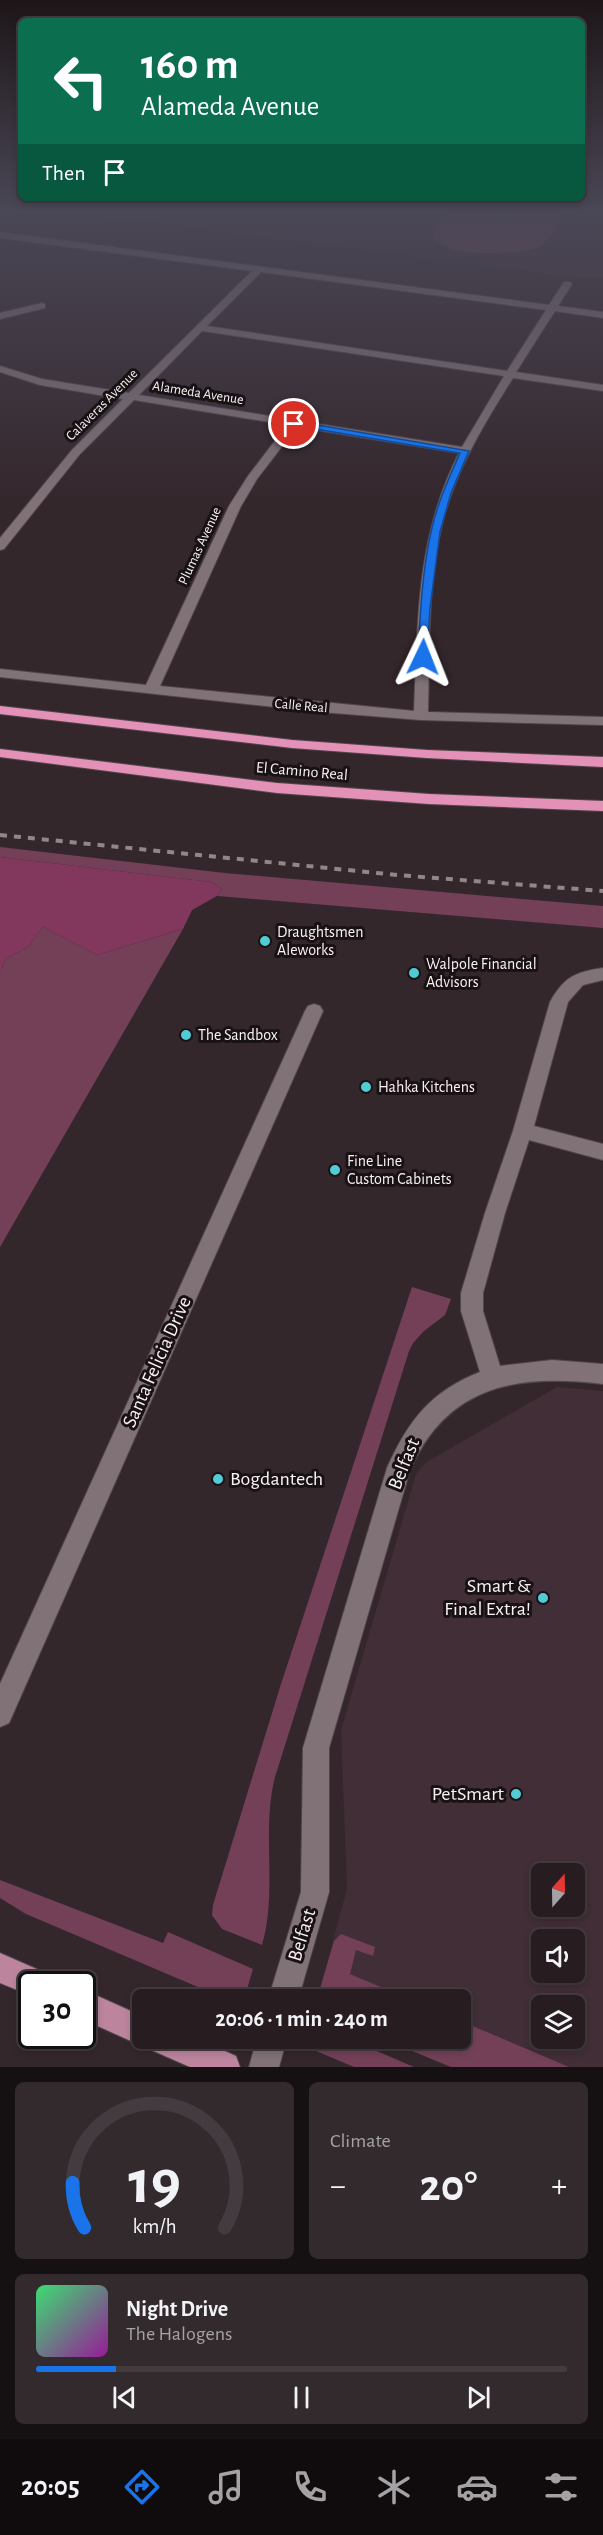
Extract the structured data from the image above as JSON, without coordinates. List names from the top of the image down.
{
  "streets": {
    "highway": ["El Camino Real"],
    "street": [
      "Alameda Avenue",
      "Calaveras Avenue",
      "Plumas Avenue",
      "Calle Real",
      "Santa Felicia Drive",
      "Belfast"
    ]
  },
  "crossings": [
    ["Alameda Avenue", "Calaveras Avenue"],
    ["Alameda Avenue", "Plumas Avenue"],
    ["Plumas Avenue", "Calle Real"]
  ],
  "places": [
    "Draughtsmen Aleworks",
    "Walpole Financial Advisors",
    "The Sandbox",
    "Hahka Kitchens",
    "Fine Line Custom Cabinets",
    "Bogdantech",
    "Smart & Final Extra!",
    "PetSmart"
  ],
  "north": "top",
  "page": {
    "turn": ["160 m", "Alameda Avenue"],
    "then": "Then",
    "limit": "30",
    "trip": "20:06 · 1 min · 240 m",
    "tile": "Climate",
    "heat": ["−", "20°", "+"],
    "song": ["Night Drive", "The Halogens"],
    "tabs": "20:05",
    "gauge": ["19", "km/h"]
  }
}
